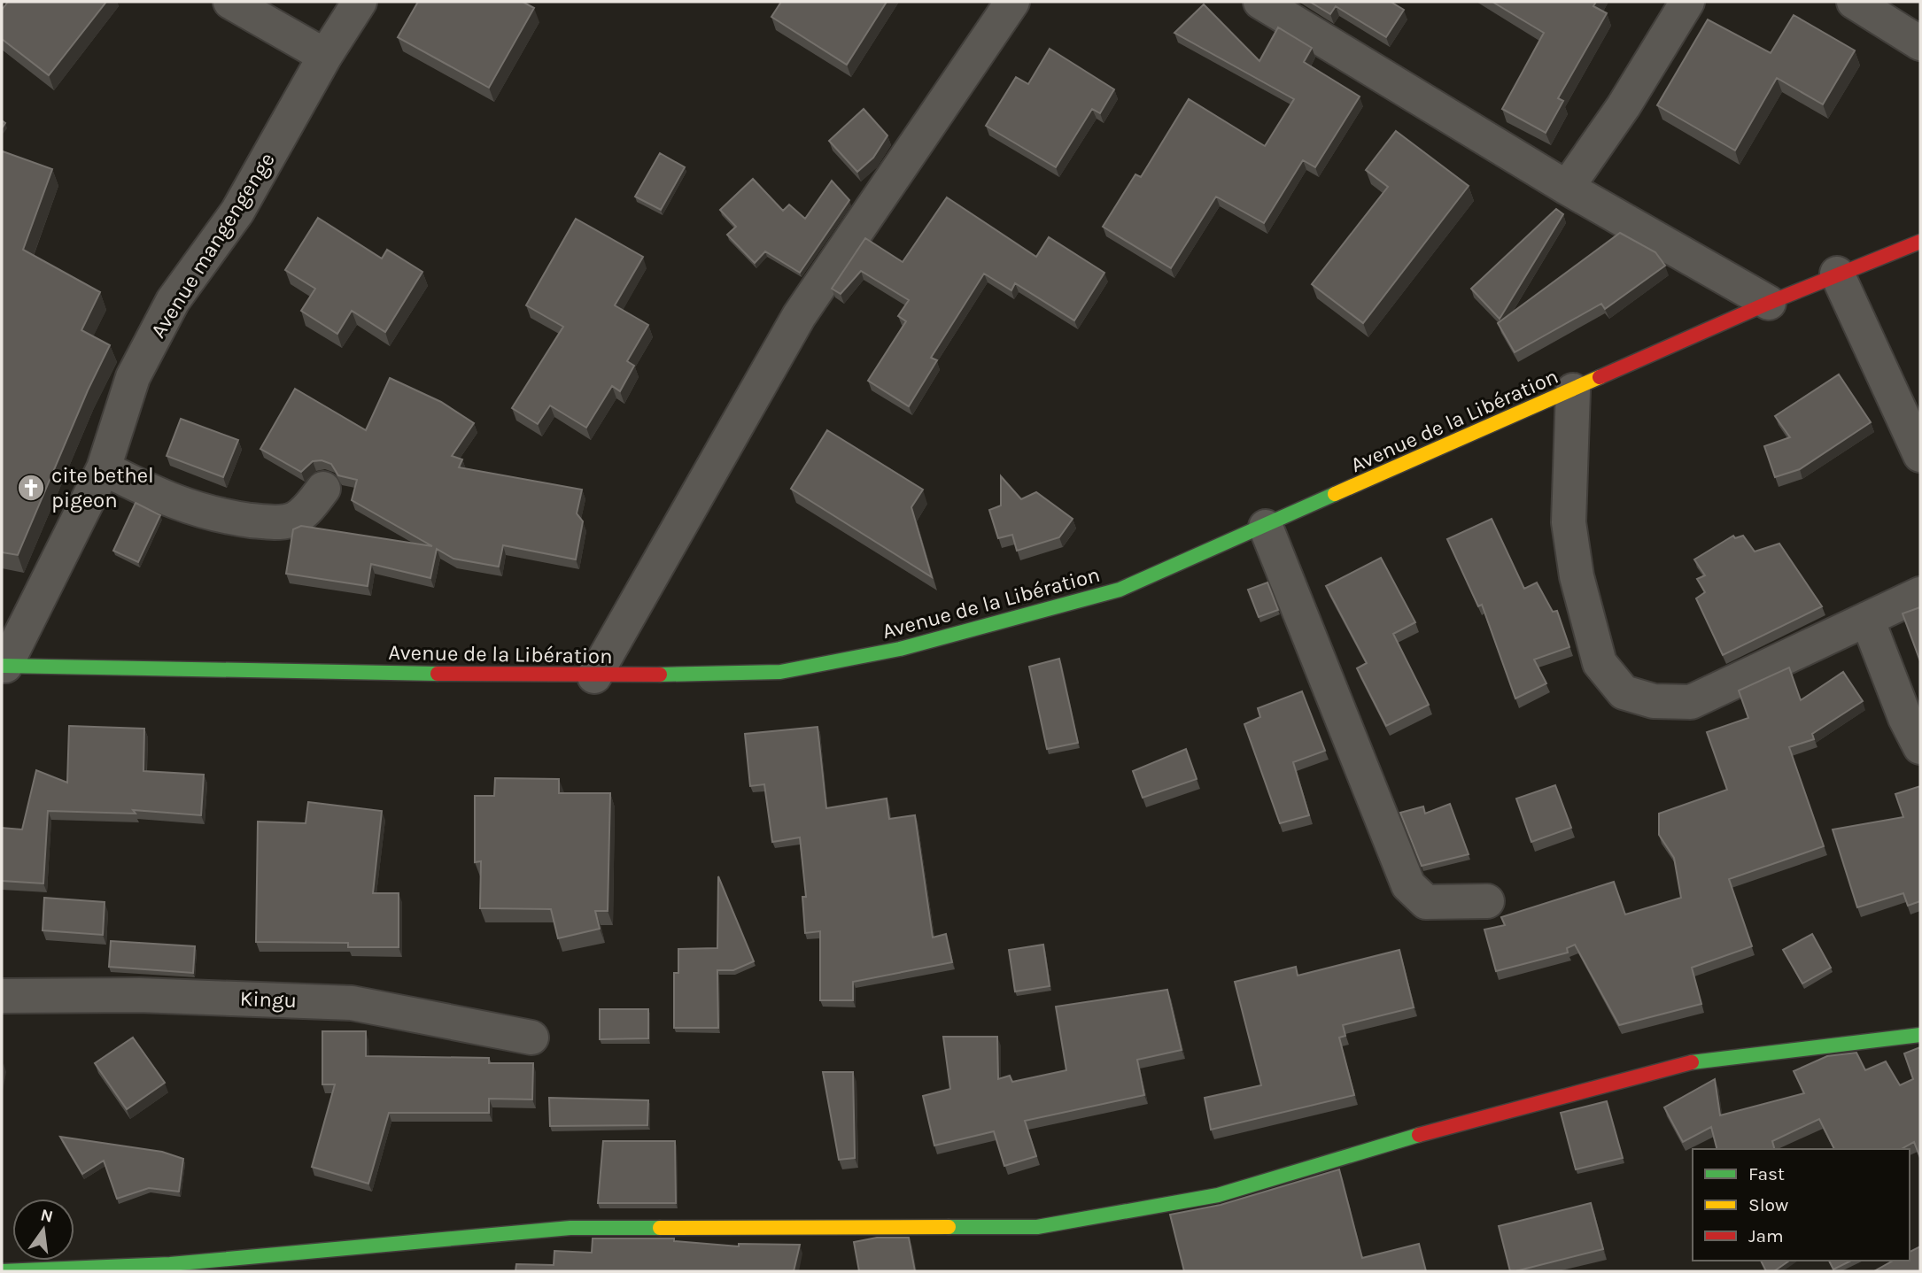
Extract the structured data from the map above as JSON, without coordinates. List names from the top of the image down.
{
  "streets": {
    "main road": ["Avenue de la Libération"],
    "street": ["Avenue mangengenge", "Kingu"]
  },
  "crossings": [
    ["Avenue mangengenge", "Avenue de la Libération"]
  ],
  "places": {
    "church": ["cite bethel pigeon"]
  },
  "legend": ["Fast", "Slow", "Jam"],
  "north": "top"
}
